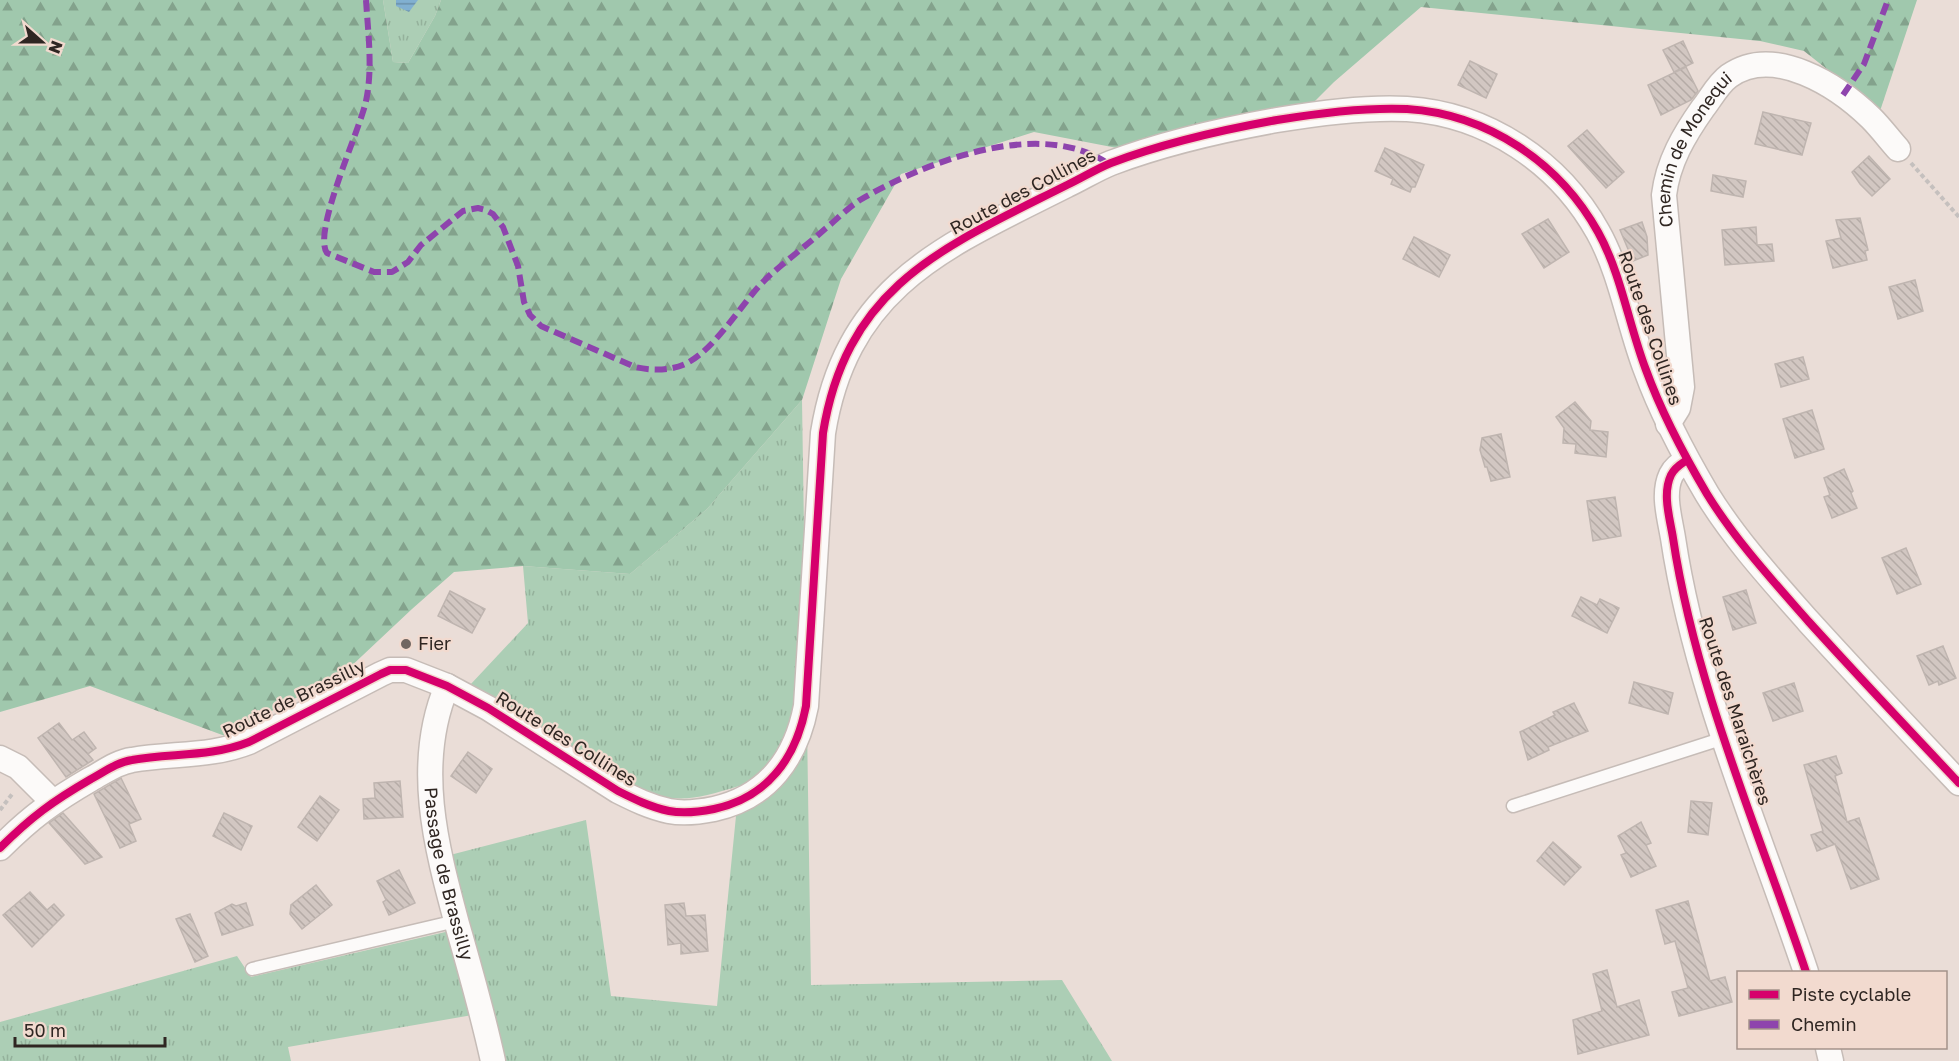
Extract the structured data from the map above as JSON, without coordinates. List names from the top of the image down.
{
  "streets": {
    "street": [
      "Chemin de Monequi",
      "Route des Collines",
      "Route de Brassilly",
      "Route des Maraichères",
      "Passage de Brassilly"
    ]
  },
  "crossings": [
    ["Chemin de Monequi", "Route des Collines"],
    ["Route des Collines", "Route de Brassilly"],
    ["Route des Collines", "Route des Maraichères"],
    ["Route des Collines", "Passage de Brassilly"],
    ["Route de Brassilly", "Passage de Brassilly"]
  ],
  "places": ["Fier"],
  "legend": ["Piste cyclable", "Chemin"],
  "scale_bar": "50 m",
  "north": "right"
}
